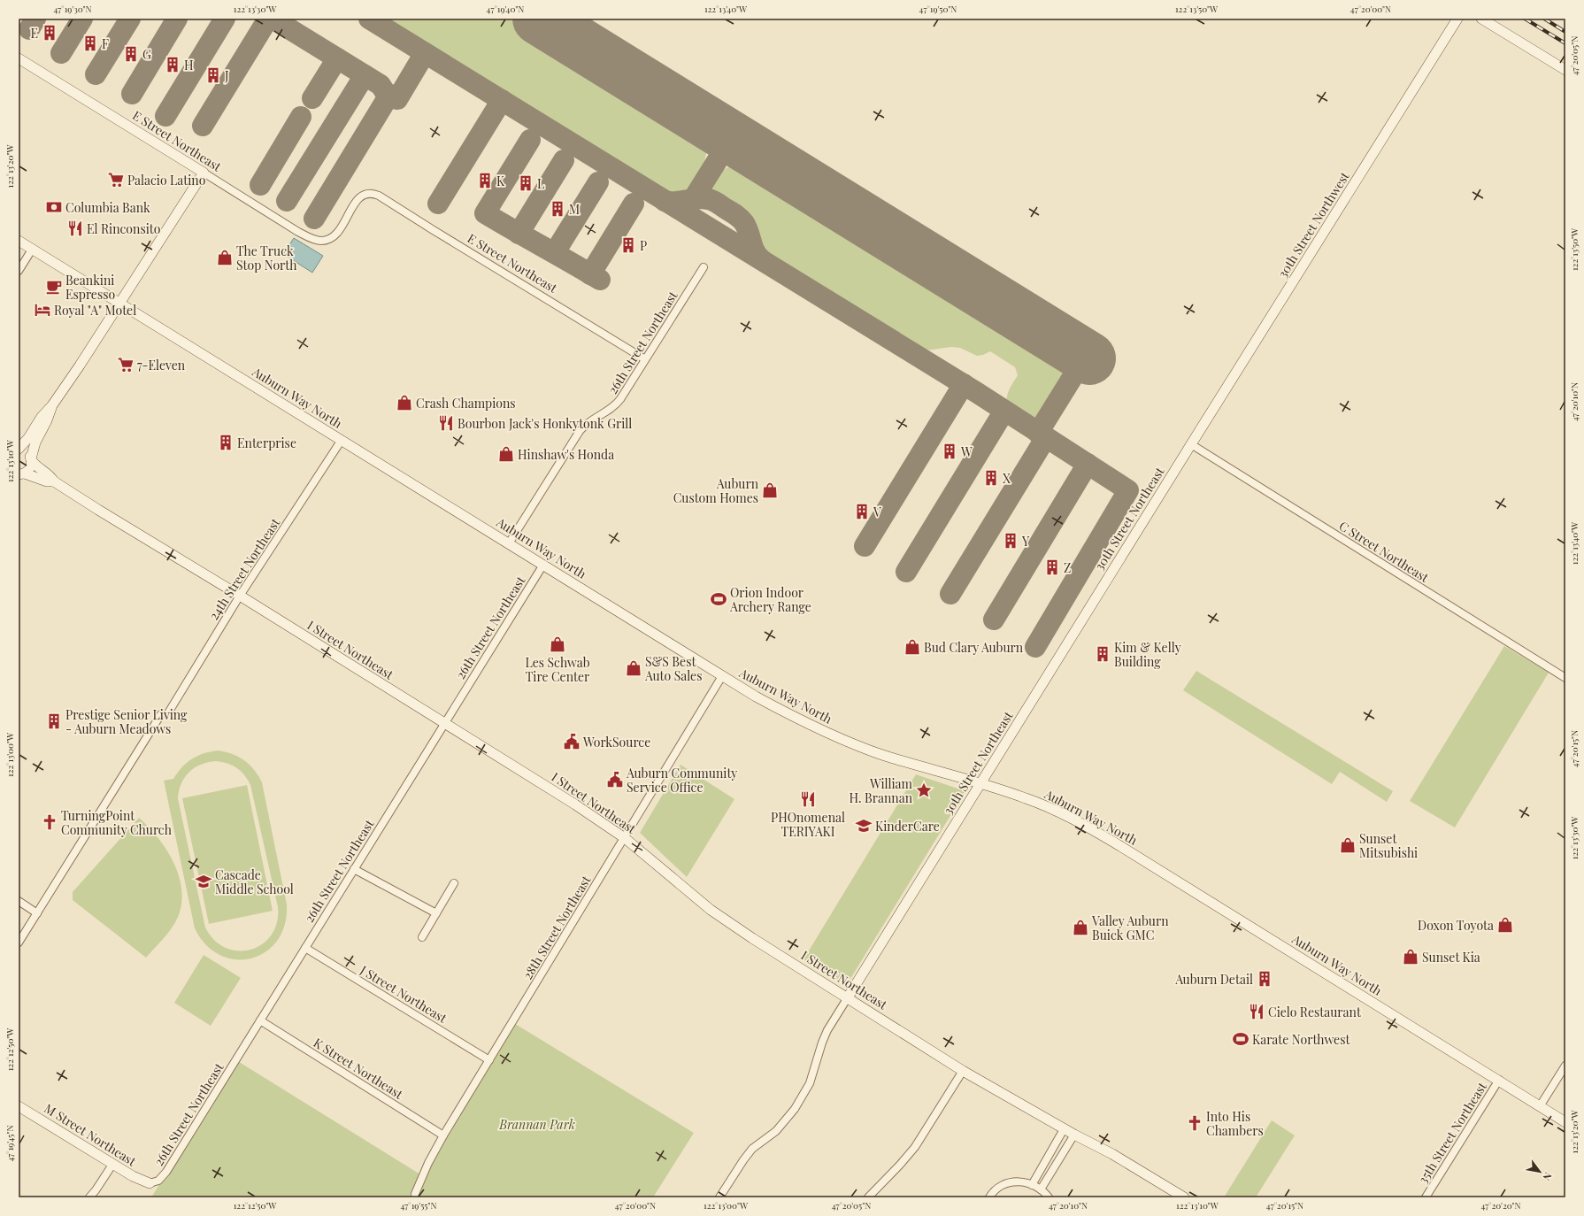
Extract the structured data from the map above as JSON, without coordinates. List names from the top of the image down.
{
  "streets": {
    "street": [
      "E Street Northeast",
      "30th Street Northwest",
      "26th Street Northeast",
      "Auburn Way North",
      "30th Street Northeast",
      "C Street Northeast",
      "24th Street Northeast",
      "I Street Northeast",
      "28th Street Northeast",
      "J Street Northeast",
      "K Street Northeast",
      "35th Street Northeast",
      "M Street Northeast"
    ]
  },
  "crossings": [
    ["E Street Northeast", "26th Street Northeast"],
    ["30th Street Northwest", "30th Street Northeast"],
    ["30th Street Northwest", "C Street Northeast"],
    ["26th Street Northeast", "Auburn Way North"],
    ["26th Street Northeast", "I Street Northeast"],
    ["26th Street Northeast", "J Street Northeast"],
    ["26th Street Northeast", "K Street Northeast"],
    ["26th Street Northeast", "M Street Northeast"],
    ["Auburn Way North", "30th Street Northeast"],
    ["Auburn Way North", "24th Street Northeast"],
    ["Auburn Way North", "28th Street Northeast"],
    ["Auburn Way North", "35th Street Northeast"],
    ["30th Street Northeast", "C Street Northeast"],
    ["30th Street Northeast", "I Street Northeast"],
    ["24th Street Northeast", "I Street Northeast"],
    ["I Street Northeast", "28th Street Northeast"],
    ["28th Street Northeast", "J Street Northeast"],
    ["28th Street Northeast", "K Street Northeast"]
  ],
  "parks": ["Brannan Park"],
  "places": {
    "building": [
      "E",
      "F",
      "G",
      "H",
      "J",
      "K",
      "L",
      "M",
      "P",
      "Enterprise",
      "W",
      "X",
      "V",
      "Y",
      "Z",
      "Kim & Kelly Building",
      "Prestige Senior Living - Auburn Meadows",
      "Auburn Detail"
    ],
    "supermarket": ["Palacio Latino", "7-Eleven"],
    "bank": ["Columbia Bank"],
    "restaurant": [
      "El Rinconsito",
      "Bourbon Jack's Honkytonk Grill",
      "PHOnomenal TERIYAKI",
      "Cielo Restaurant"
    ],
    "shop": [
      "The Truck Stop North",
      "Crash Champions",
      "Hinshaw's Honda",
      "Auburn Custom Homes",
      "Les Schwab Tire Center",
      "Bud Clary Auburn",
      "S&S Best Auto Sales",
      "Sunset Mitsubishi",
      "Doxon Toyota",
      "Valley Auburn Buick GMC",
      "Sunset Kia"
    ],
    "cafe": ["Beankini Espresso"],
    "hotel": ["Royal \"A\" Motel"],
    "sports": ["Orion Indoor Archery Range", "Karate Northwest"],
    "public building": ["WorkSource", "Auburn Community Service Office"],
    "place": ["William H. Brannan"],
    "church": ["TurningPoint Community Church", "Into His Chambers"],
    "school or university": ["KinderCare", "Cascade Middle School"]
  },
  "north": "bottom right",
  "coordinates": [
    "47°19'30\"N",
    "122°13'30\"W",
    "47°19'40\"N",
    "122°13'40\"W",
    "47°19'50\"N",
    "122°13'50\"W",
    "47°20'00\"N",
    "47°20'05\"N",
    "122°13'20\"W",
    "47°20'10\"N",
    "122°13'10\"W",
    "47°20'15\"N",
    "122°13'00\"W",
    "122°12'50\"W",
    "47°19'45\"N",
    "47°19'55\"N",
    "47°20'20\"N"
  ]
}
